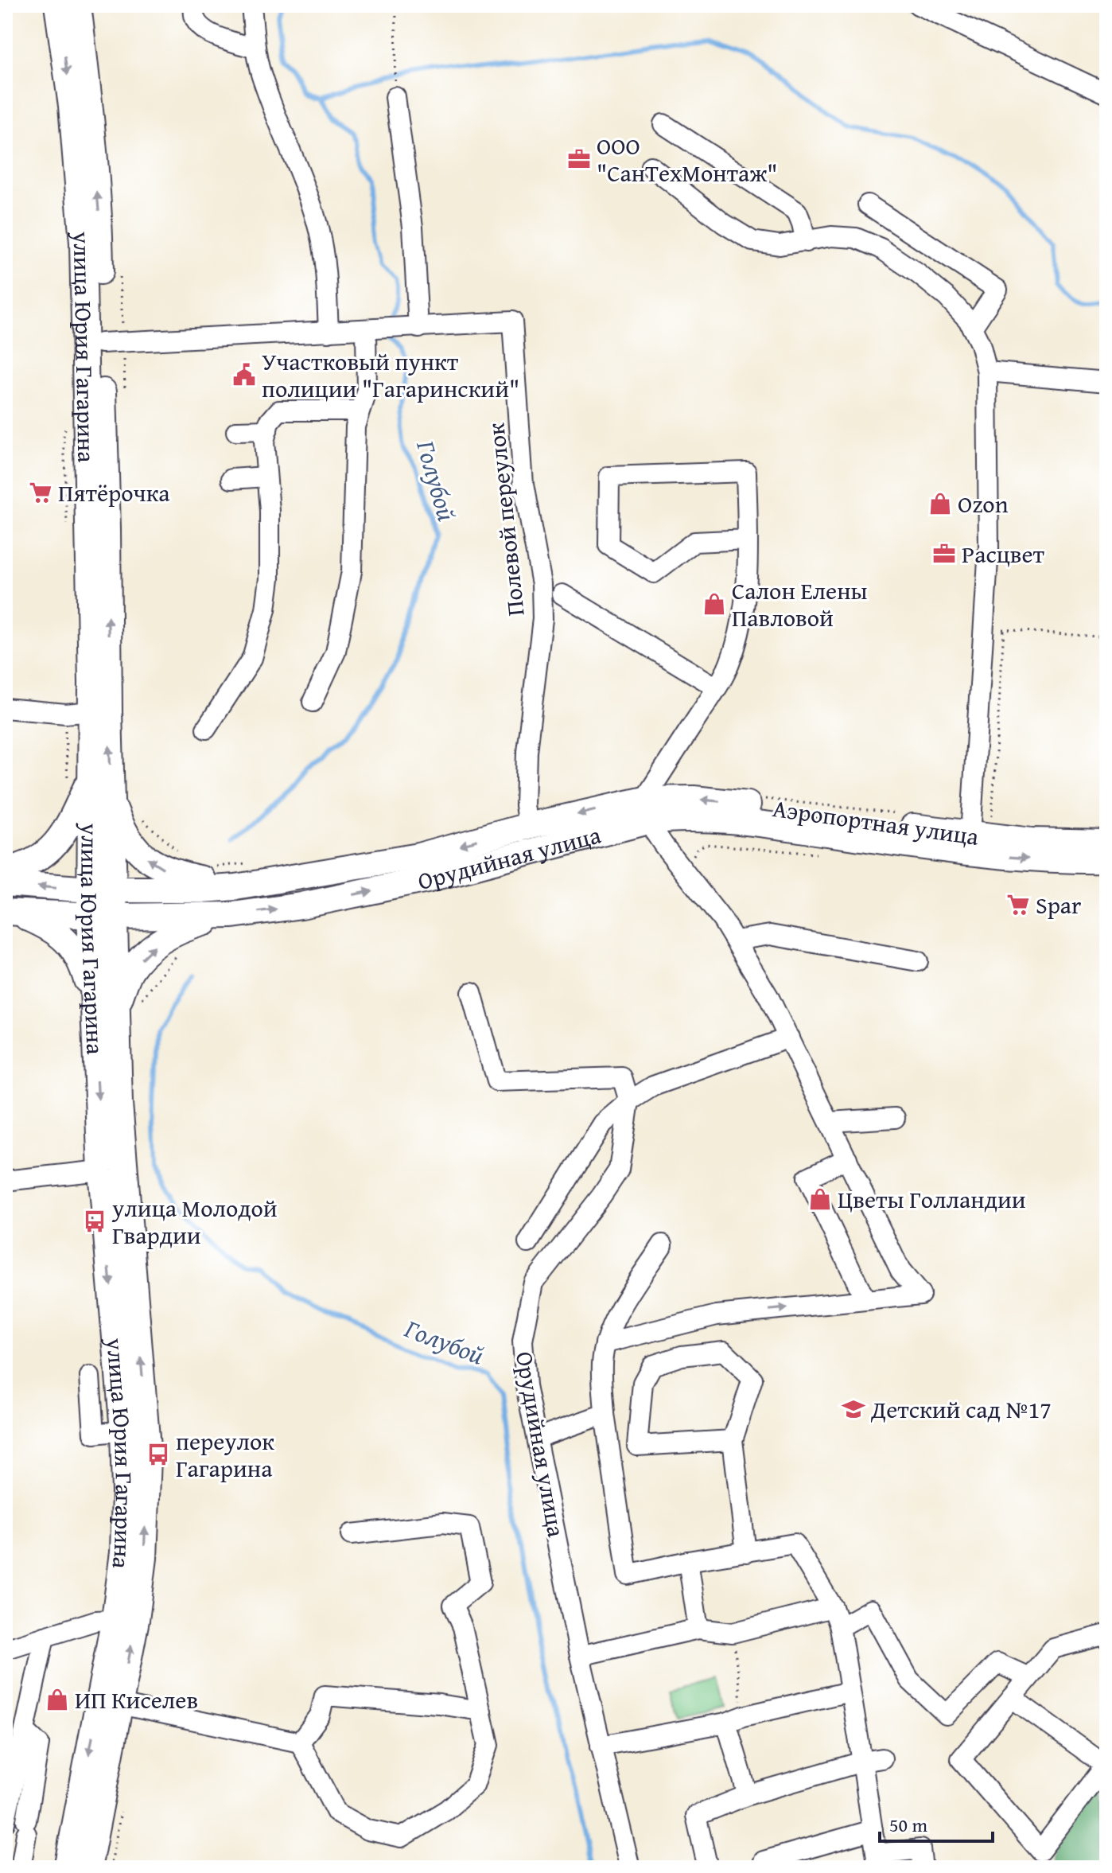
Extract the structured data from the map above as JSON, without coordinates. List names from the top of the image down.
{
  "streets": {
    "main road": ["улица Юрия Гагарина", "Аэропортная улица", "Орудийная улица"],
    "street": ["Полевой переулок"]
  },
  "crossings": [
    ["улица Юрия Гагарина", "Орудийная улица"],
    ["Полевой переулок", "Орудийная улица"],
    ["Аэропортная улица", "Орудийная улица"]
  ],
  "water": ["Голубой"],
  "places": {
    "office": ["ООО \"СанТехМонтаж\"", "Расцвет"],
    "public building": ["Участковый пункт полиции \"Гагаринский\""],
    "supermarket": ["Пятёрочка", "Spar"],
    "shop": [
      "Ozon",
      "Салон Елены Павловой",
      "Цветы Голландии",
      "ИП Киселев"
    ],
    "bus stop": ["улица Молодой Гвардии", "переулок Гагарина"],
    "school or university": ["Детский сад №17"]
  },
  "scale_bar": "50 m"
}
